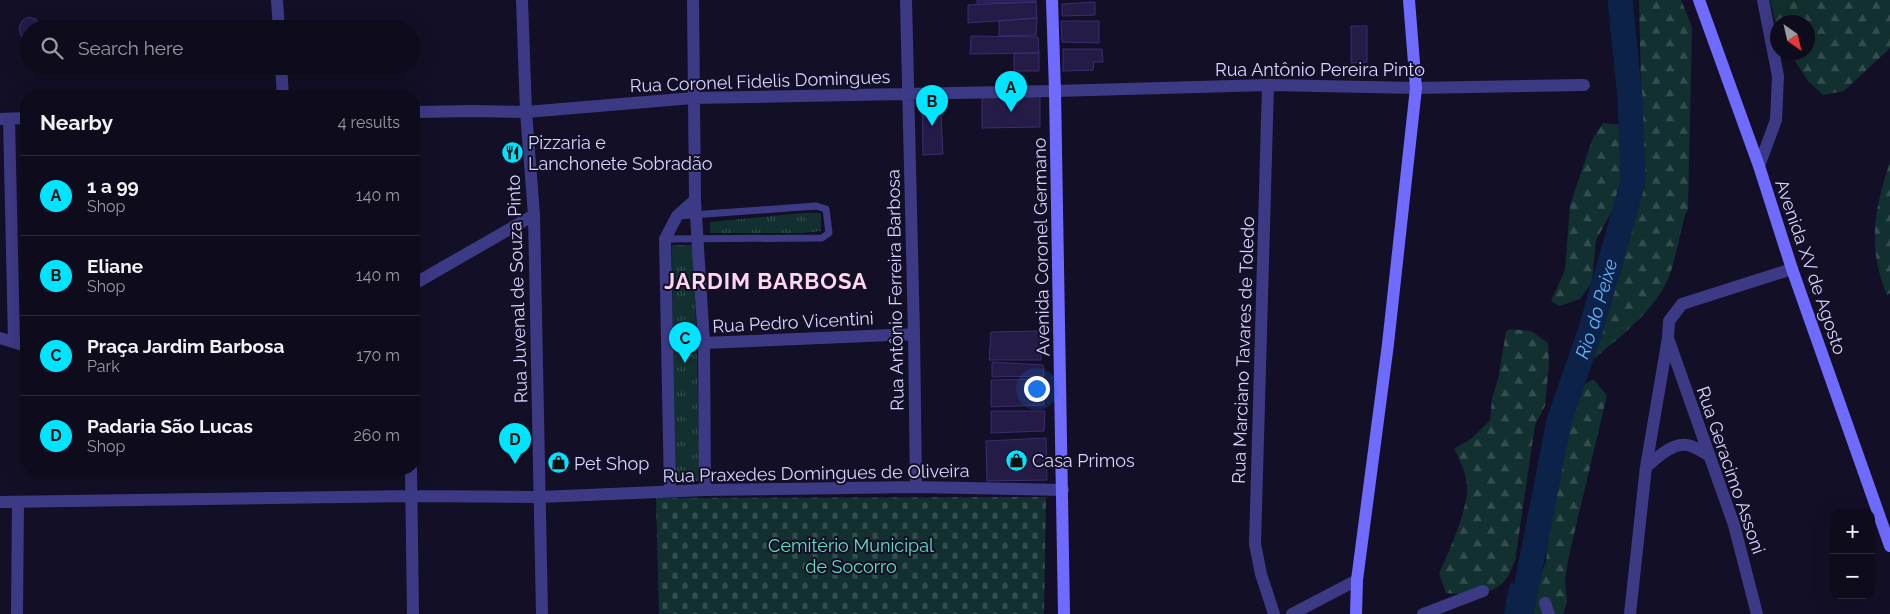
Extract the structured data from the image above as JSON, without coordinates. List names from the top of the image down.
{
  "streets": {
    "street": [
      "Rua Antônio Pereira Pinto",
      "Rua Coronel Fidelis Domingues",
      "Avenida Coronel Germano",
      "Avenida XV de Agosto",
      "Rua Juvenal de Souza Pinto",
      "Rua Antônio Ferreira Barbosa",
      "Rua Pedro Vicentini",
      "Rua Marciano Tavares de Toledo",
      "Rua Geracimo Assoni",
      "Rua Praxedes Domingues de Oliveira"
    ]
  },
  "crossings": [
    ["Rua Antônio Pereira Pinto", "Rua Coronel Fidelis Domingues"],
    ["Rua Antônio Pereira Pinto", "Avenida Coronel Germano"],
    ["Rua Antônio Pereira Pinto", "Rua Marciano Tavares de Toledo"],
    ["Rua Coronel Fidelis Domingues", "Avenida Coronel Germano"],
    ["Rua Coronel Fidelis Domingues", "Rua Juvenal de Souza Pinto"],
    ["Rua Coronel Fidelis Domingues", "Rua Antônio Ferreira Barbosa"],
    ["Avenida Coronel Germano", "Rua Praxedes Domingues de Oliveira"],
    ["Rua Juvenal de Souza Pinto", "Rua Praxedes Domingues de Oliveira"],
    ["Rua Antônio Ferreira Barbosa", "Rua Pedro Vicentini"],
    ["Rua Antônio Ferreira Barbosa", "Rua Praxedes Domingues de Oliveira"]
  ],
  "districts": ["JARDIM BARBOSA"],
  "water": ["Rio do Peixe"],
  "parks": ["Cemitério Municipal de Socorro"],
  "places": {
    "restaurant": ["Pizzaria e Lanchonete Sobradão"],
    "shop": ["Casa Primos", "Pet Shop"]
  },
  "north": "bottom right",
  "page": {
    "search": "Search here",
    "pins": [
      "A",
      "B",
      "C",
      "D"
    ],
    "heading": ["Nearby", "4 results"],
    "list": [
      {
        "mark": "A",
        "name": "1 a 99",
        "note": "Shop",
        "value": "140 m"
      },
      {
        "mark": "B",
        "name": "Eliane",
        "note": "Shop",
        "value": "140 m"
      },
      {
        "mark": "C",
        "name": "Praça Jardim Barbosa",
        "note": "Park",
        "value": "170 m"
      },
      {
        "mark": "D",
        "name": "Padaria São Lucas",
        "note": "Shop",
        "value": "260 m"
      }
    ],
    "map_buttons": ["+", "−"]
  }
}
